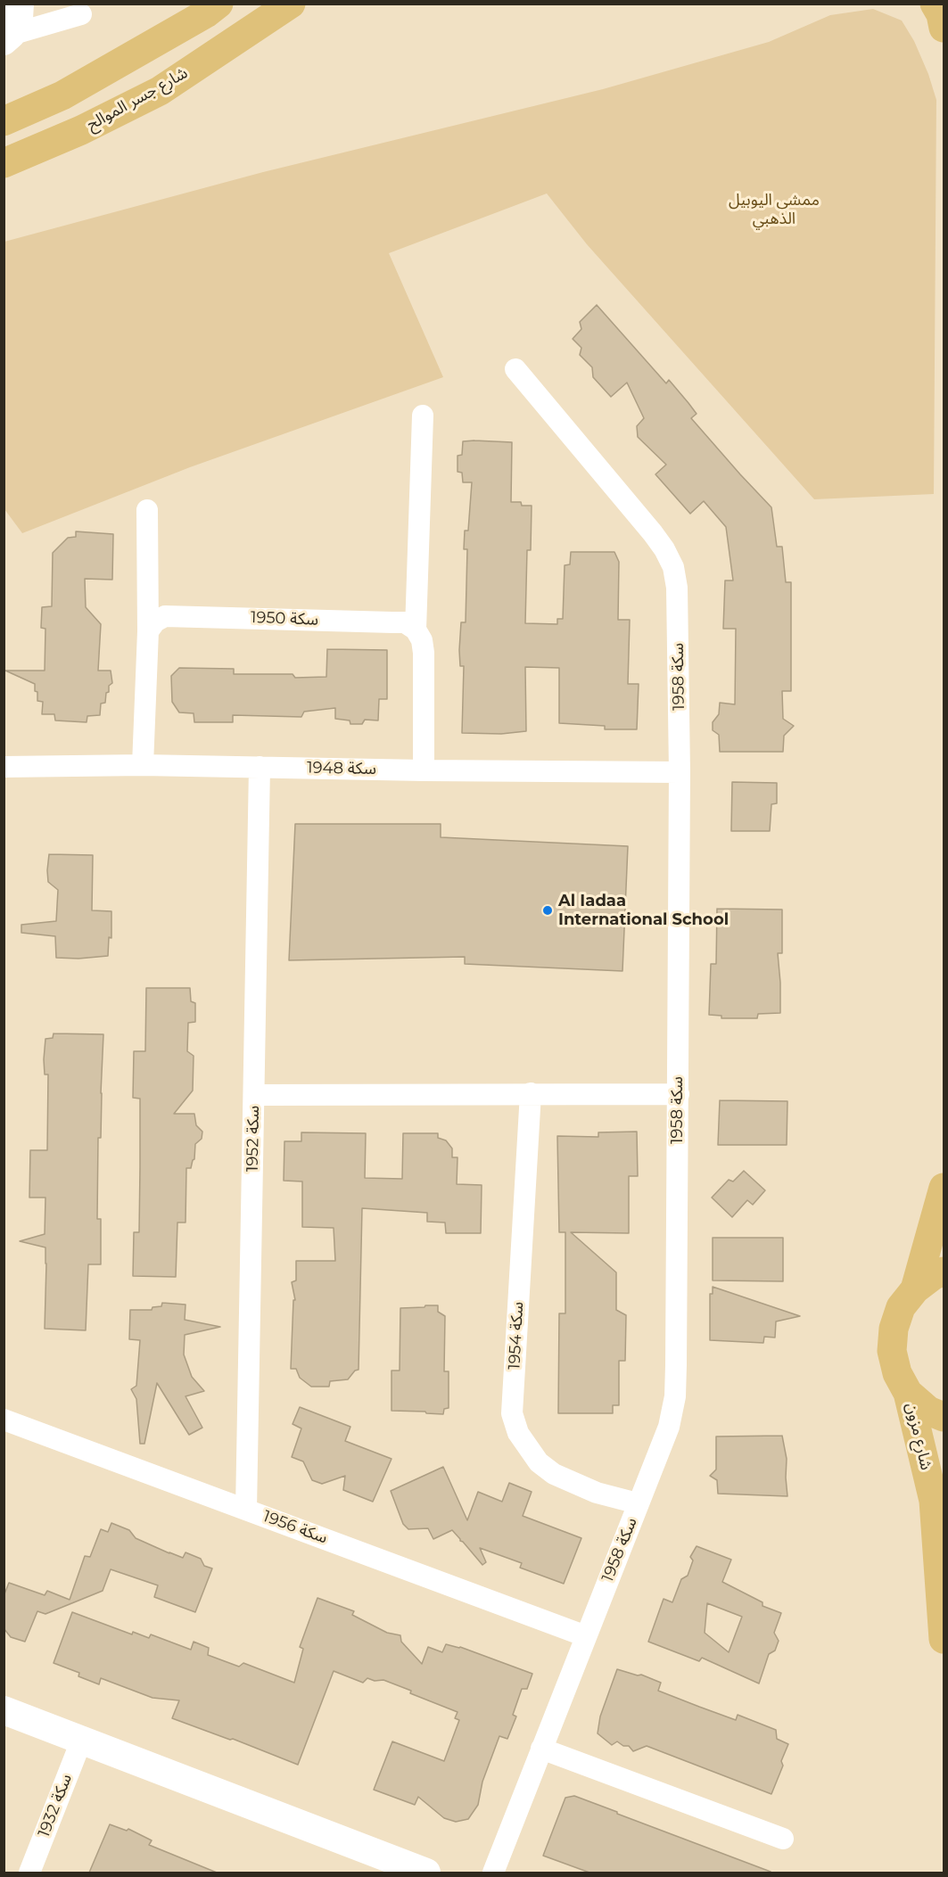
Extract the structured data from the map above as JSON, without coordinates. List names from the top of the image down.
{
  "streets": {
    "main road": ["شارع جسر الموالح", "شارع مزون"],
    "street": [
      "سكة 1950",
      "سكة 1958",
      "سكة 1948",
      "سكة 1952",
      "سكة 1954",
      "سكة 1956",
      "سكة 1932"
    ]
  },
  "crossings": [
    ["سكة 1958", "سكة 1948"],
    ["سكة 1958", "سكة 1954"],
    ["سكة 1958", "سكة 1956"],
    ["سكة 1948", "سكة 1952"],
    ["سكة 1952", "سكة 1956"]
  ],
  "parks": ["ممشى اليوبيل الذهبي"],
  "places": ["Al Iadaa International School"]
}
